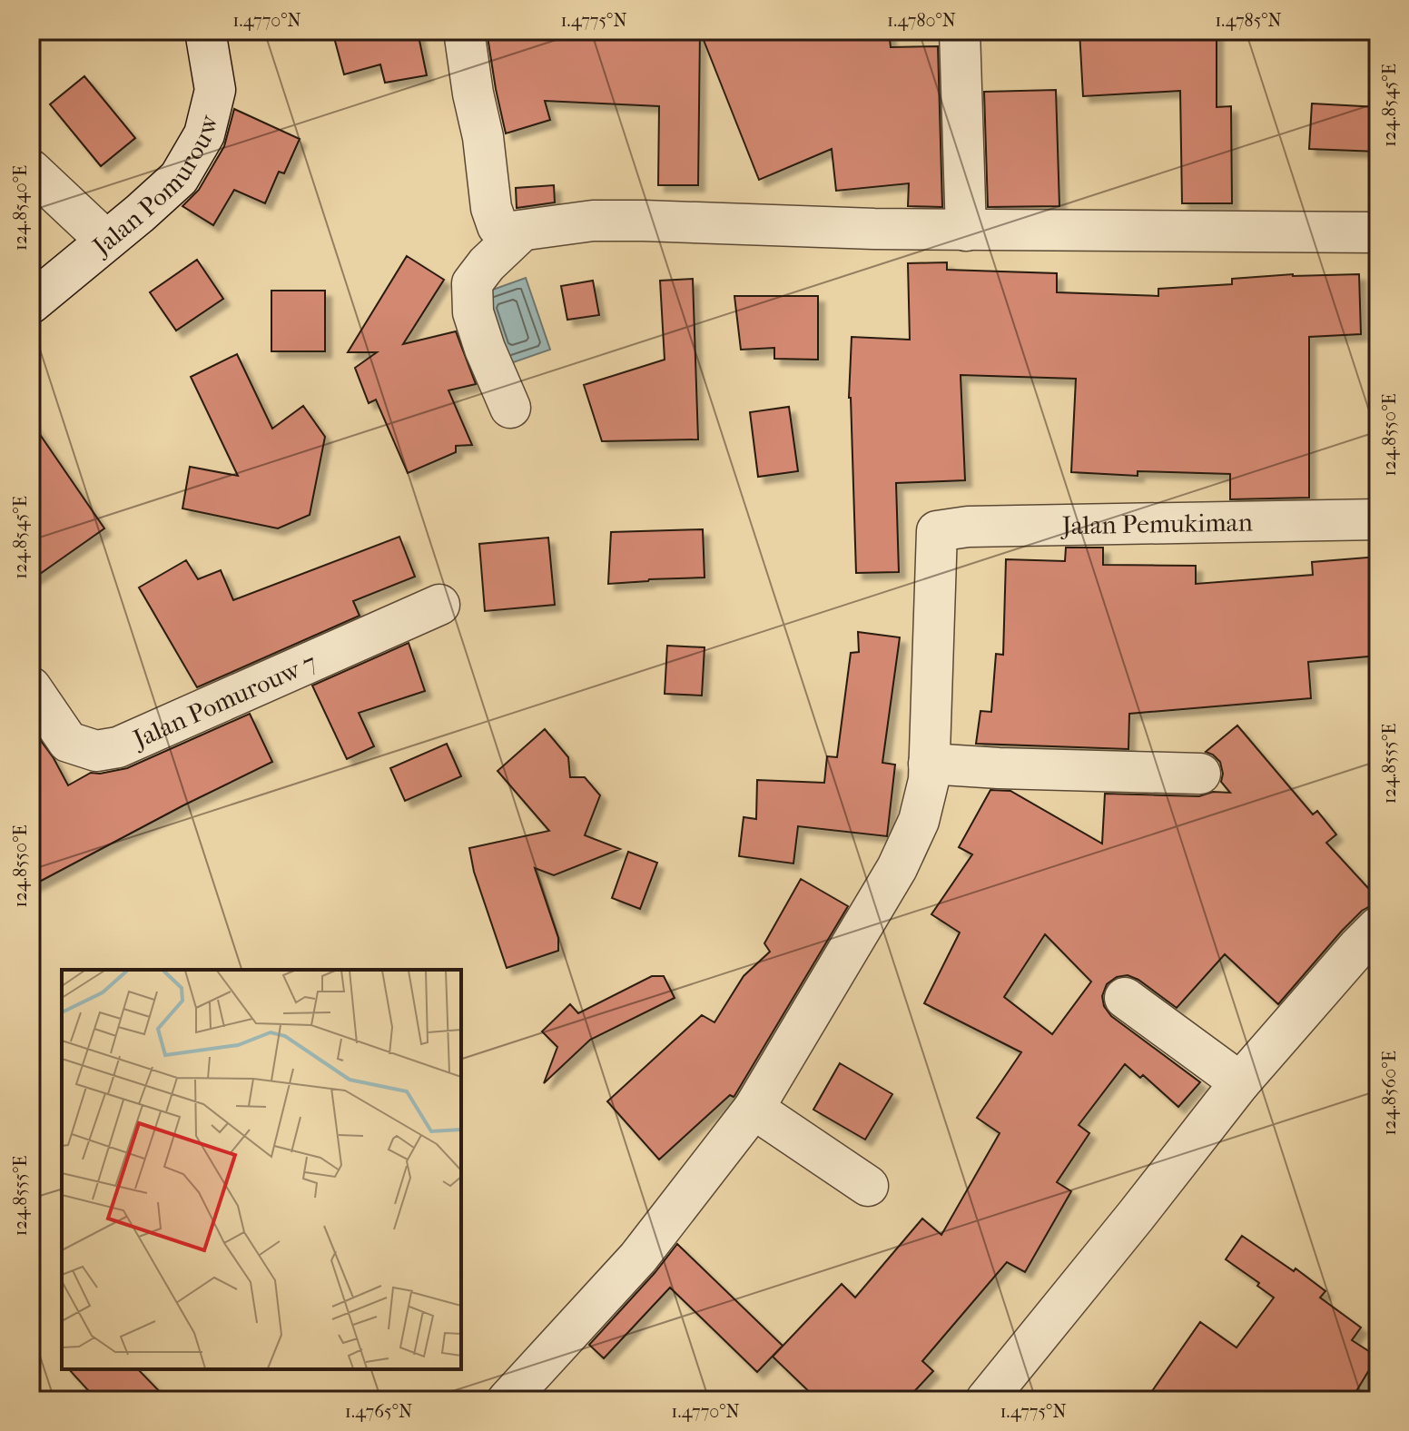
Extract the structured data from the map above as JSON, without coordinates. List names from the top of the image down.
{
  "streets": {
    "street": ["Jalan Pomurouw", "Jalan Pemukiman", "Jalan Pomurouw 7"]
  },
  "coordinates": [
    "1.4770°N",
    "1.4775°N",
    "1.4780°N",
    "1.4785°N",
    "124.8545°E",
    "124.8540°E",
    "124.8550°E",
    "124.8555°E",
    "124.8560°E",
    "1.4765°N"
  ]
}
